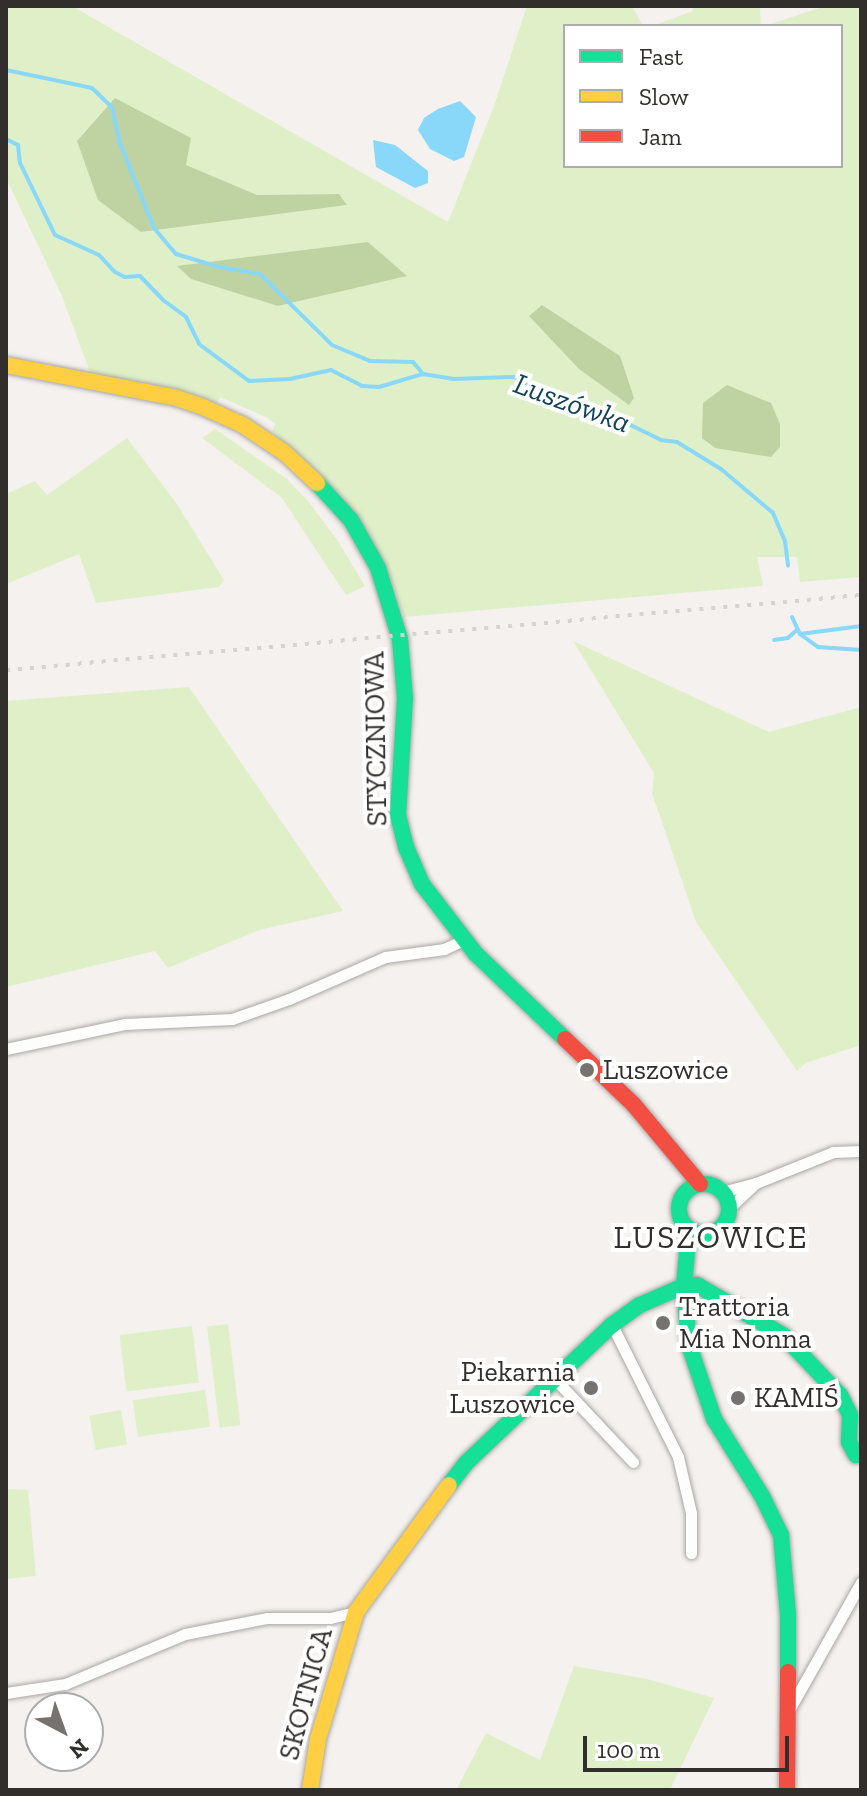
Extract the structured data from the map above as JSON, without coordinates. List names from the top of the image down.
{
  "streets": {
    "street": ["STYCZNIOWA", "SKOTNICA"]
  },
  "districts": ["LUSZOWICE"],
  "water": ["Luszówka"],
  "places": [
    "Luszowice",
    "Trattoria Mia Nonna",
    "Piekarnia Luszowice",
    "KAMIŚ"
  ],
  "legend": ["Fast", "Slow", "Jam"],
  "scale_bar": "100 m",
  "north": "bottom right"
}
